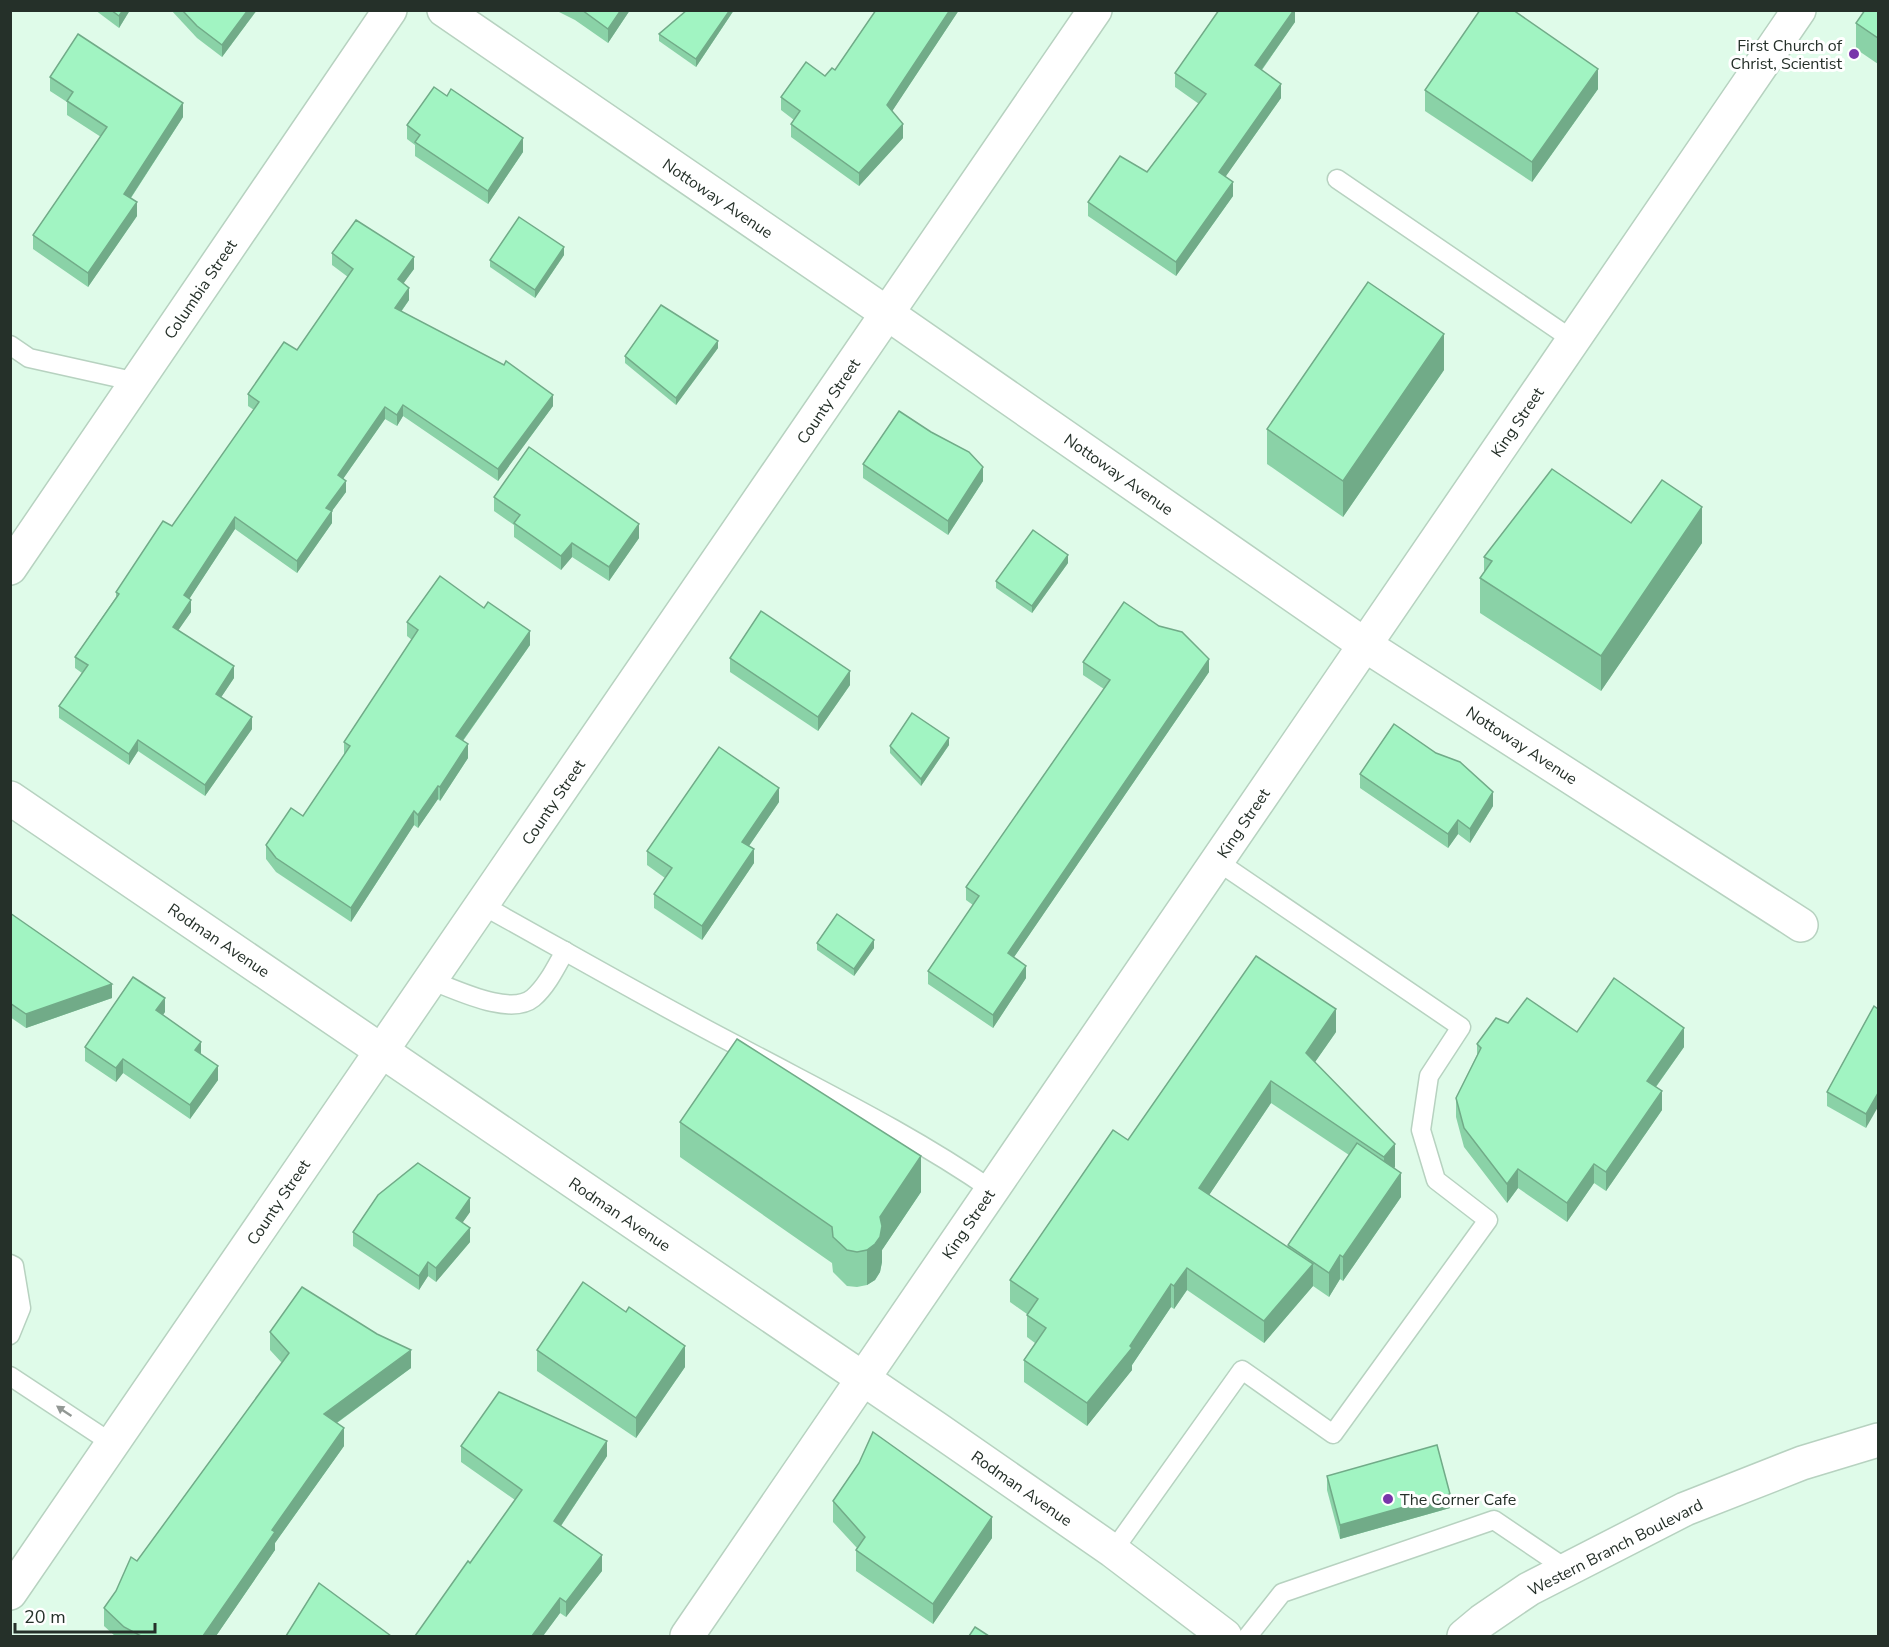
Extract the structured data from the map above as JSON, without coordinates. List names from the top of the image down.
{
  "streets": {
    "street": [
      "Nottoway Avenue",
      "Columbia Street",
      "County Street",
      "King Street",
      "Rodman Avenue",
      "Western Branch Boulevard"
    ]
  },
  "crossings": [
    ["Nottoway Avenue", "County Street"],
    ["Nottoway Avenue", "King Street"],
    ["County Street", "Rodman Avenue"],
    ["King Street", "Rodman Avenue"]
  ],
  "places": ["First Church of Christ, Scientist", "The Corner Cafe"],
  "scale_bar": "20 m"
}
